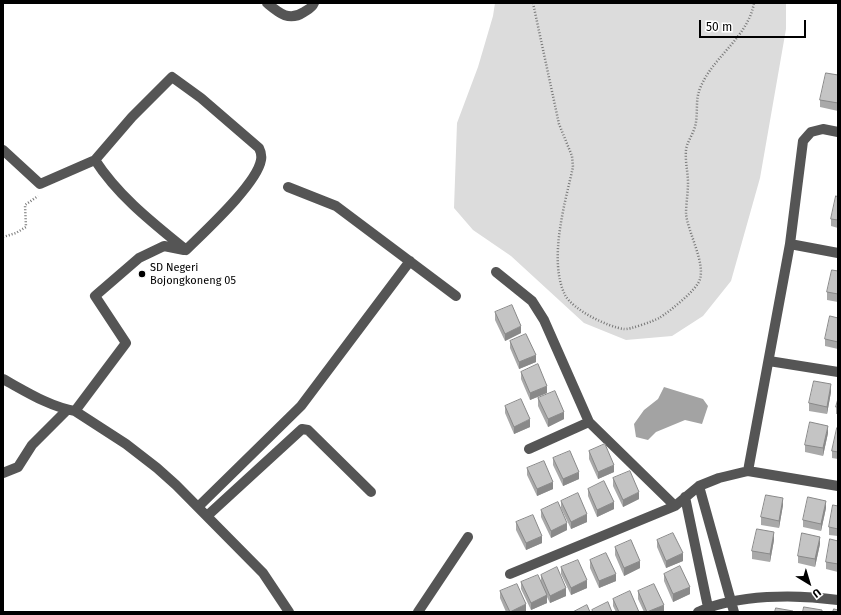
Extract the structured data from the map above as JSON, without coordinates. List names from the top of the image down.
{
  "places": ["SD Negeri Bojongkoneng 05"],
  "scale_bar": "50 m",
  "north": "bottom right"
}
